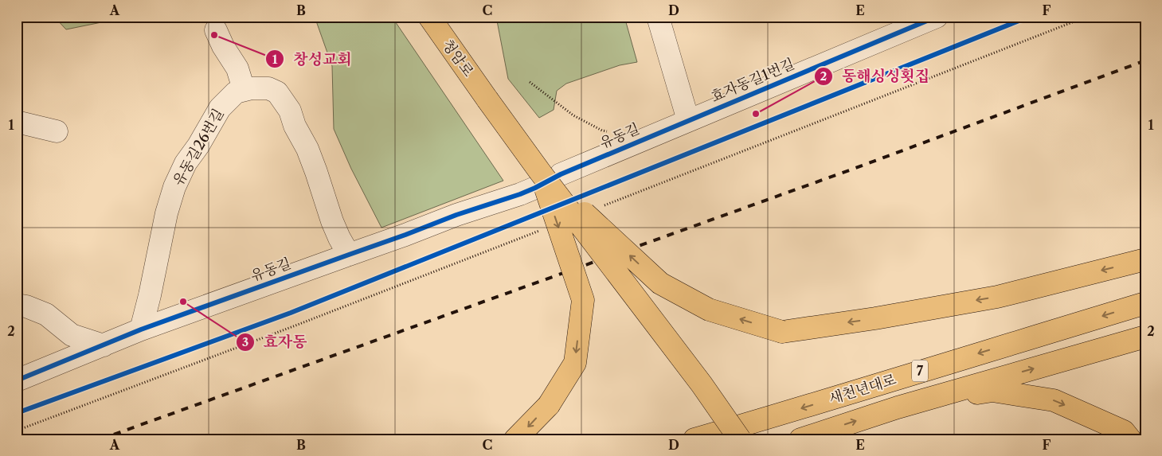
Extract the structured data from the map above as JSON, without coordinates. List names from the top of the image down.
{
  "streets": {
    "main road": ["청암로", "7", "새천년대로"],
    "street": ["효자동길1번길", "유동길", "유동길26번길"]
  },
  "crossings": [
    ["청암로", "유동길"],
    ["효자동길1번길", "유동길"],
    ["유동길", "유동길26번길"]
  ],
  "places": ["창성교회", "동해싱싱횟집", "효자동"],
  "grid": {
    "columns": [
      "A",
      "B",
      "C",
      "D",
      "E",
      "F"
    ],
    "rows": ["1", "2"]
  }
}
